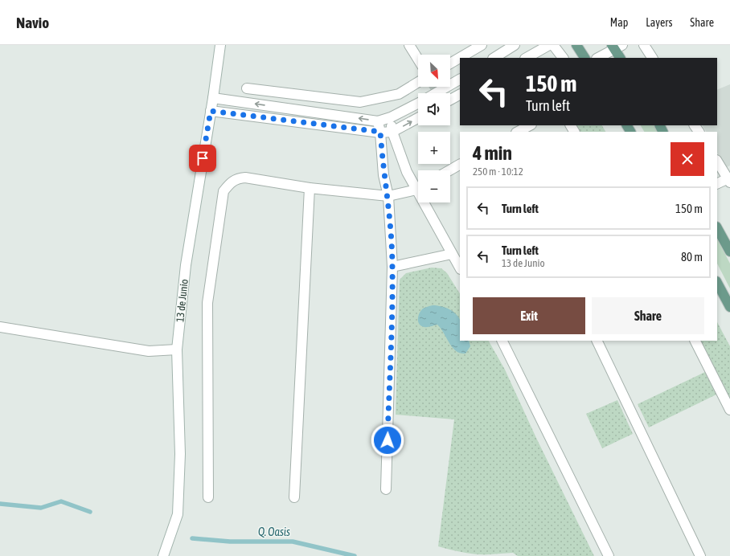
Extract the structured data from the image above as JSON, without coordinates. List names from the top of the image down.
{
  "streets": {
    "street": ["13 de Junio"]
  },
  "water": ["Q. Oasis"],
  "north": "bottom right",
  "page": {
    "header": "Navio",
    "nav": ["Map", "Layers", "Share"],
    "map_buttons": ["+", "−"],
    "turn": ["150 m", "Turn left"],
    "heading": ["4 min", "250 m · 10:12"],
    "list": [
      {
        "name": "Turn left",
        "value": "150 m"
      },
      {
        "name": "Turn left",
        "note": "13 de Junio",
        "value": "80 m"
      }
    ],
    "buttons": ["Exit", "Share"]
  }
}
